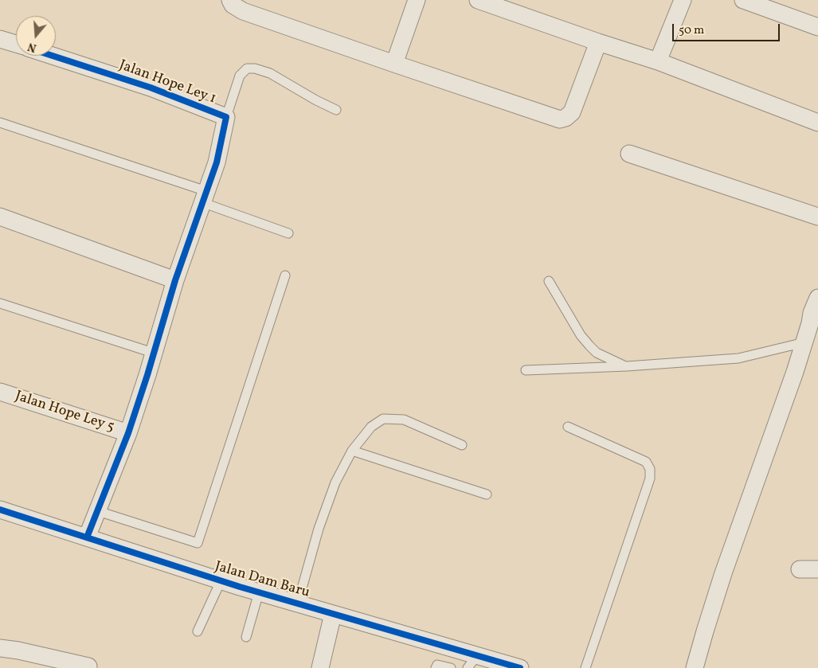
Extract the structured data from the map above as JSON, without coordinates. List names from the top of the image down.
{
  "streets": {
    "street": ["Jalan Hope Ley 1", "Jalan Hope Ley 5", "Jalan Dam Baru"]
  },
  "crossings": [
    ["Jalan Hope Ley 1", "Jalan Hope Ley 5"],
    ["Jalan Hope Ley 1", "Jalan Dam Baru"]
  ],
  "scale_bar": "50 m",
  "north": "bottom"
}
